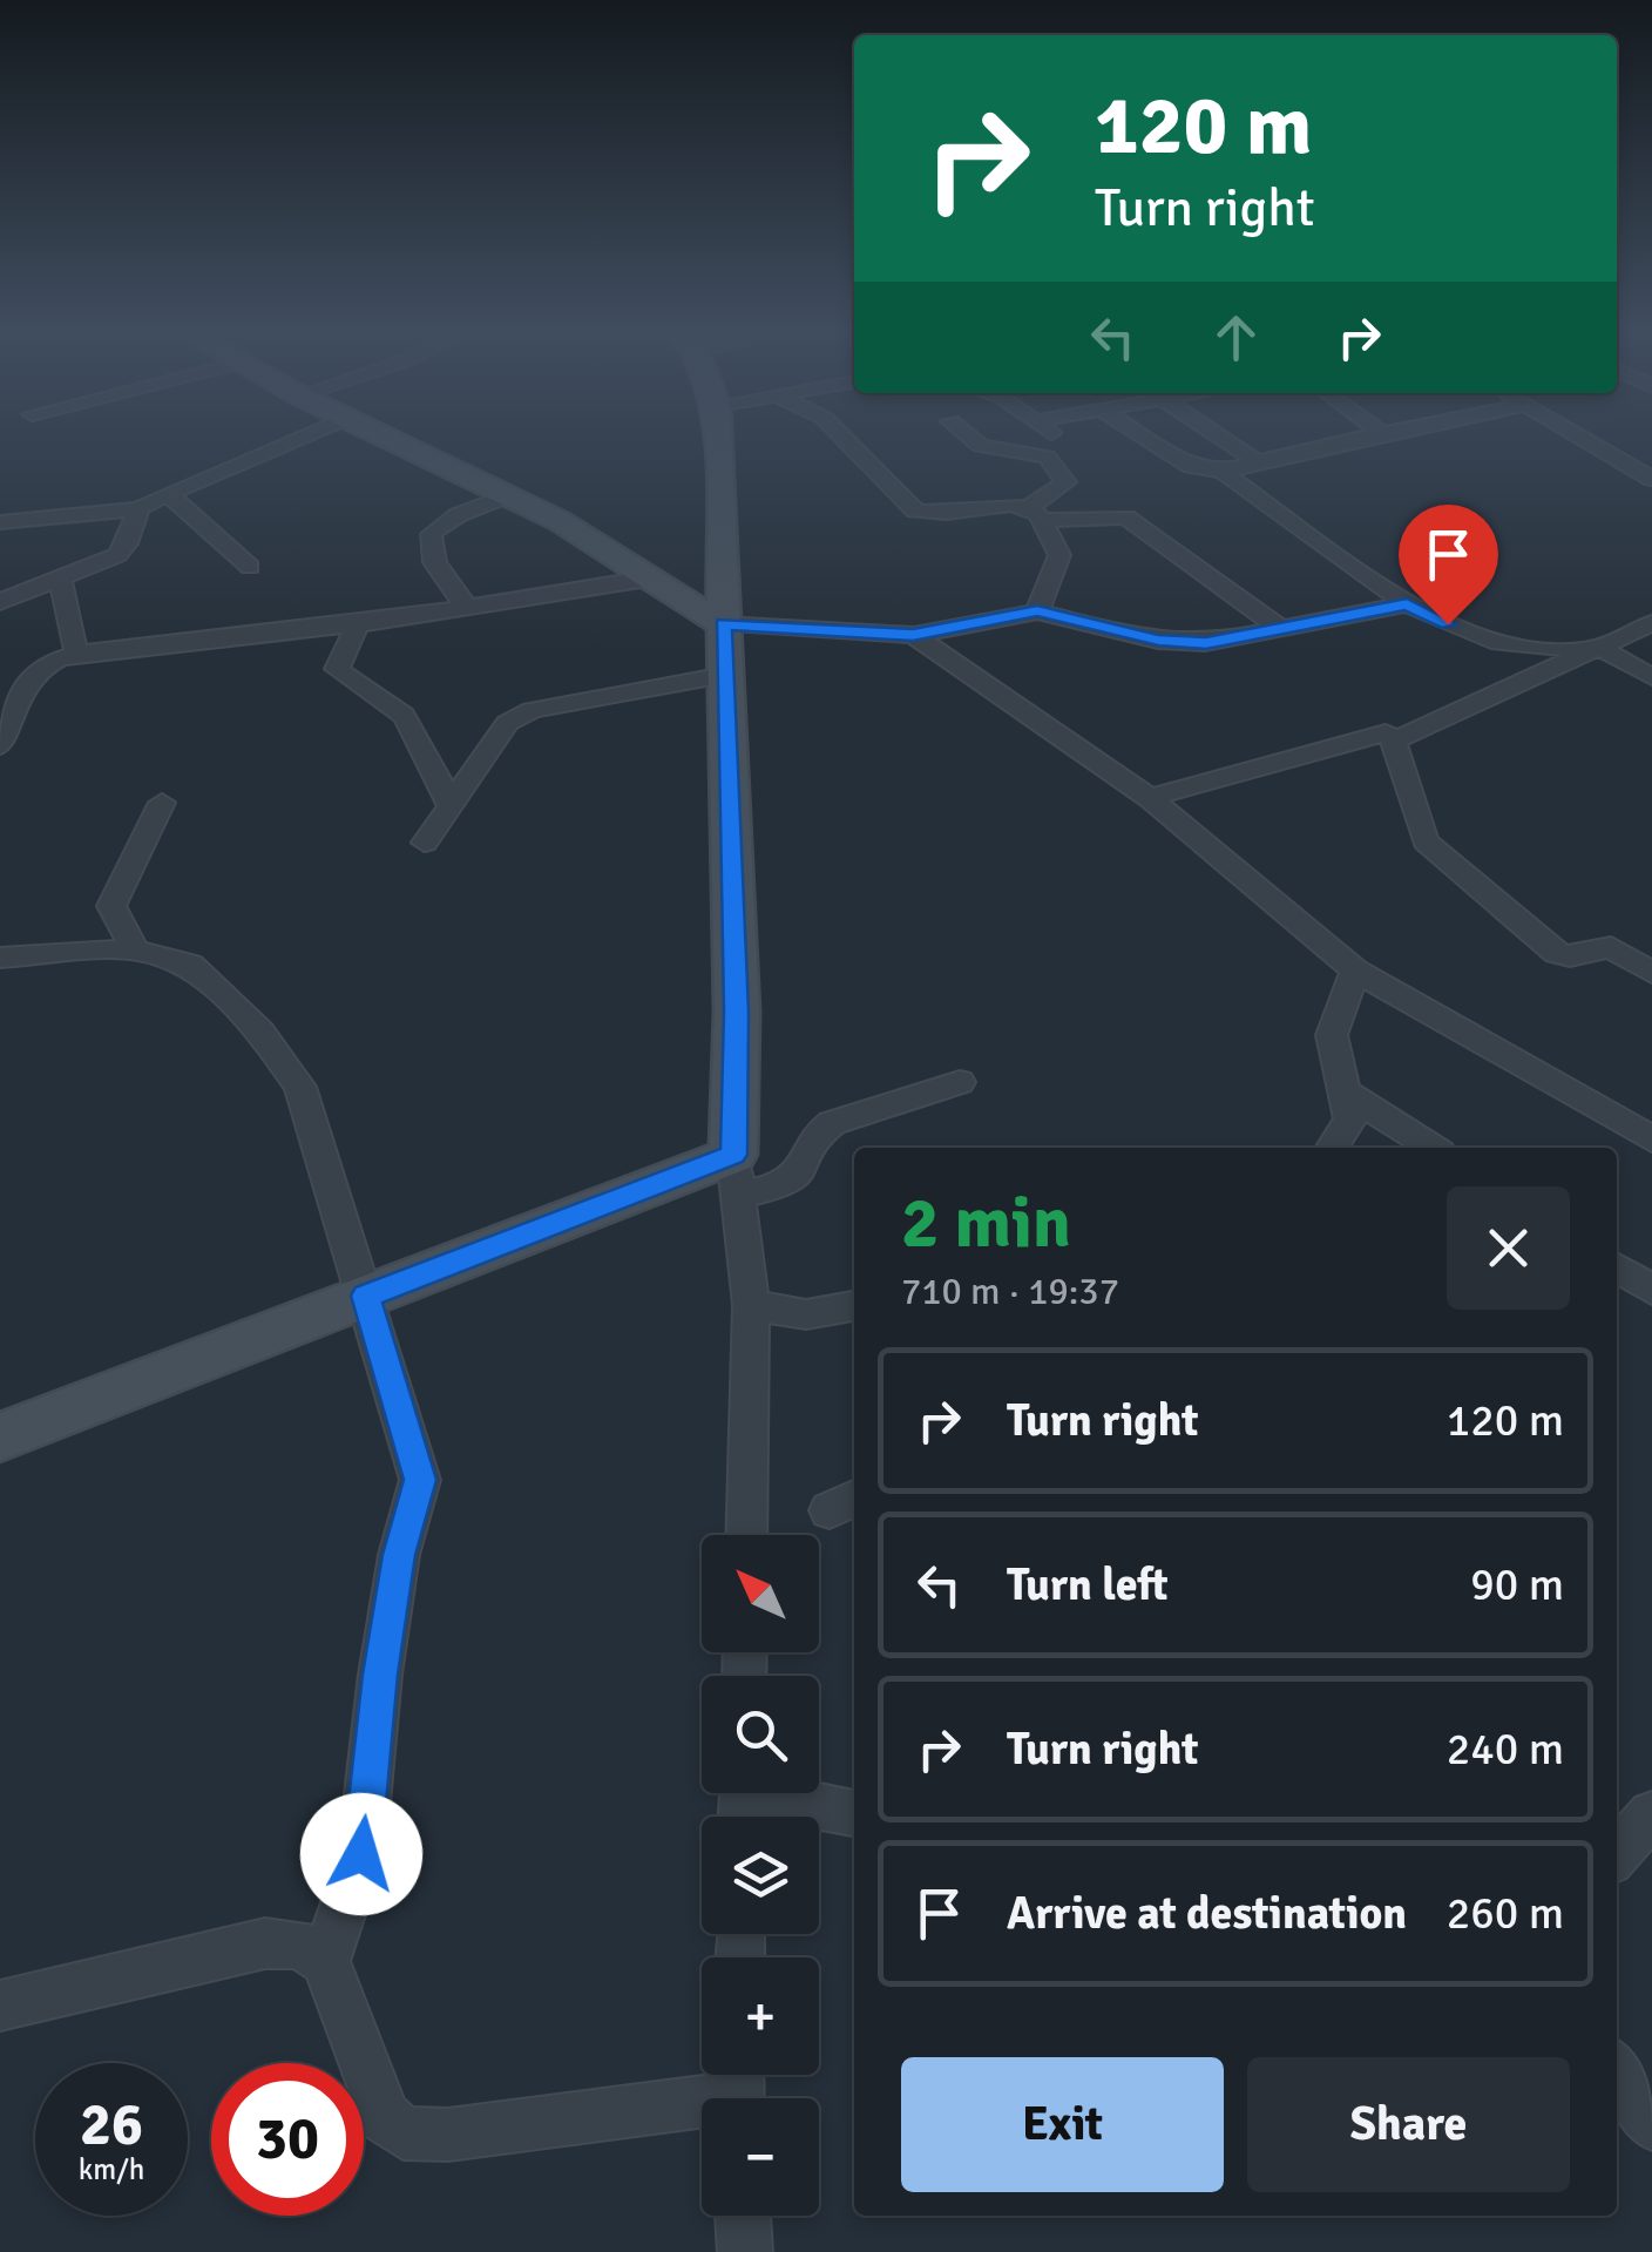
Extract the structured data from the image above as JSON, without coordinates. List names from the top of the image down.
{
  "north": "top left",
  "page": {
    "turn": ["120 m", "Turn right"],
    "heading": ["2 min", "710 m · 19:37"],
    "list": [
      {
        "name": "Turn right",
        "value": "120 m"
      },
      {
        "name": "Turn left",
        "value": "90 m"
      },
      {
        "name": "Turn right",
        "value": "240 m"
      },
      {
        "name": "Arrive at destination",
        "value": "260 m"
      }
    ],
    "map_buttons": ["+", "−"],
    "buttons": ["Exit", "Share"],
    "speed": "26 km/h",
    "limit": "30"
  }
}
